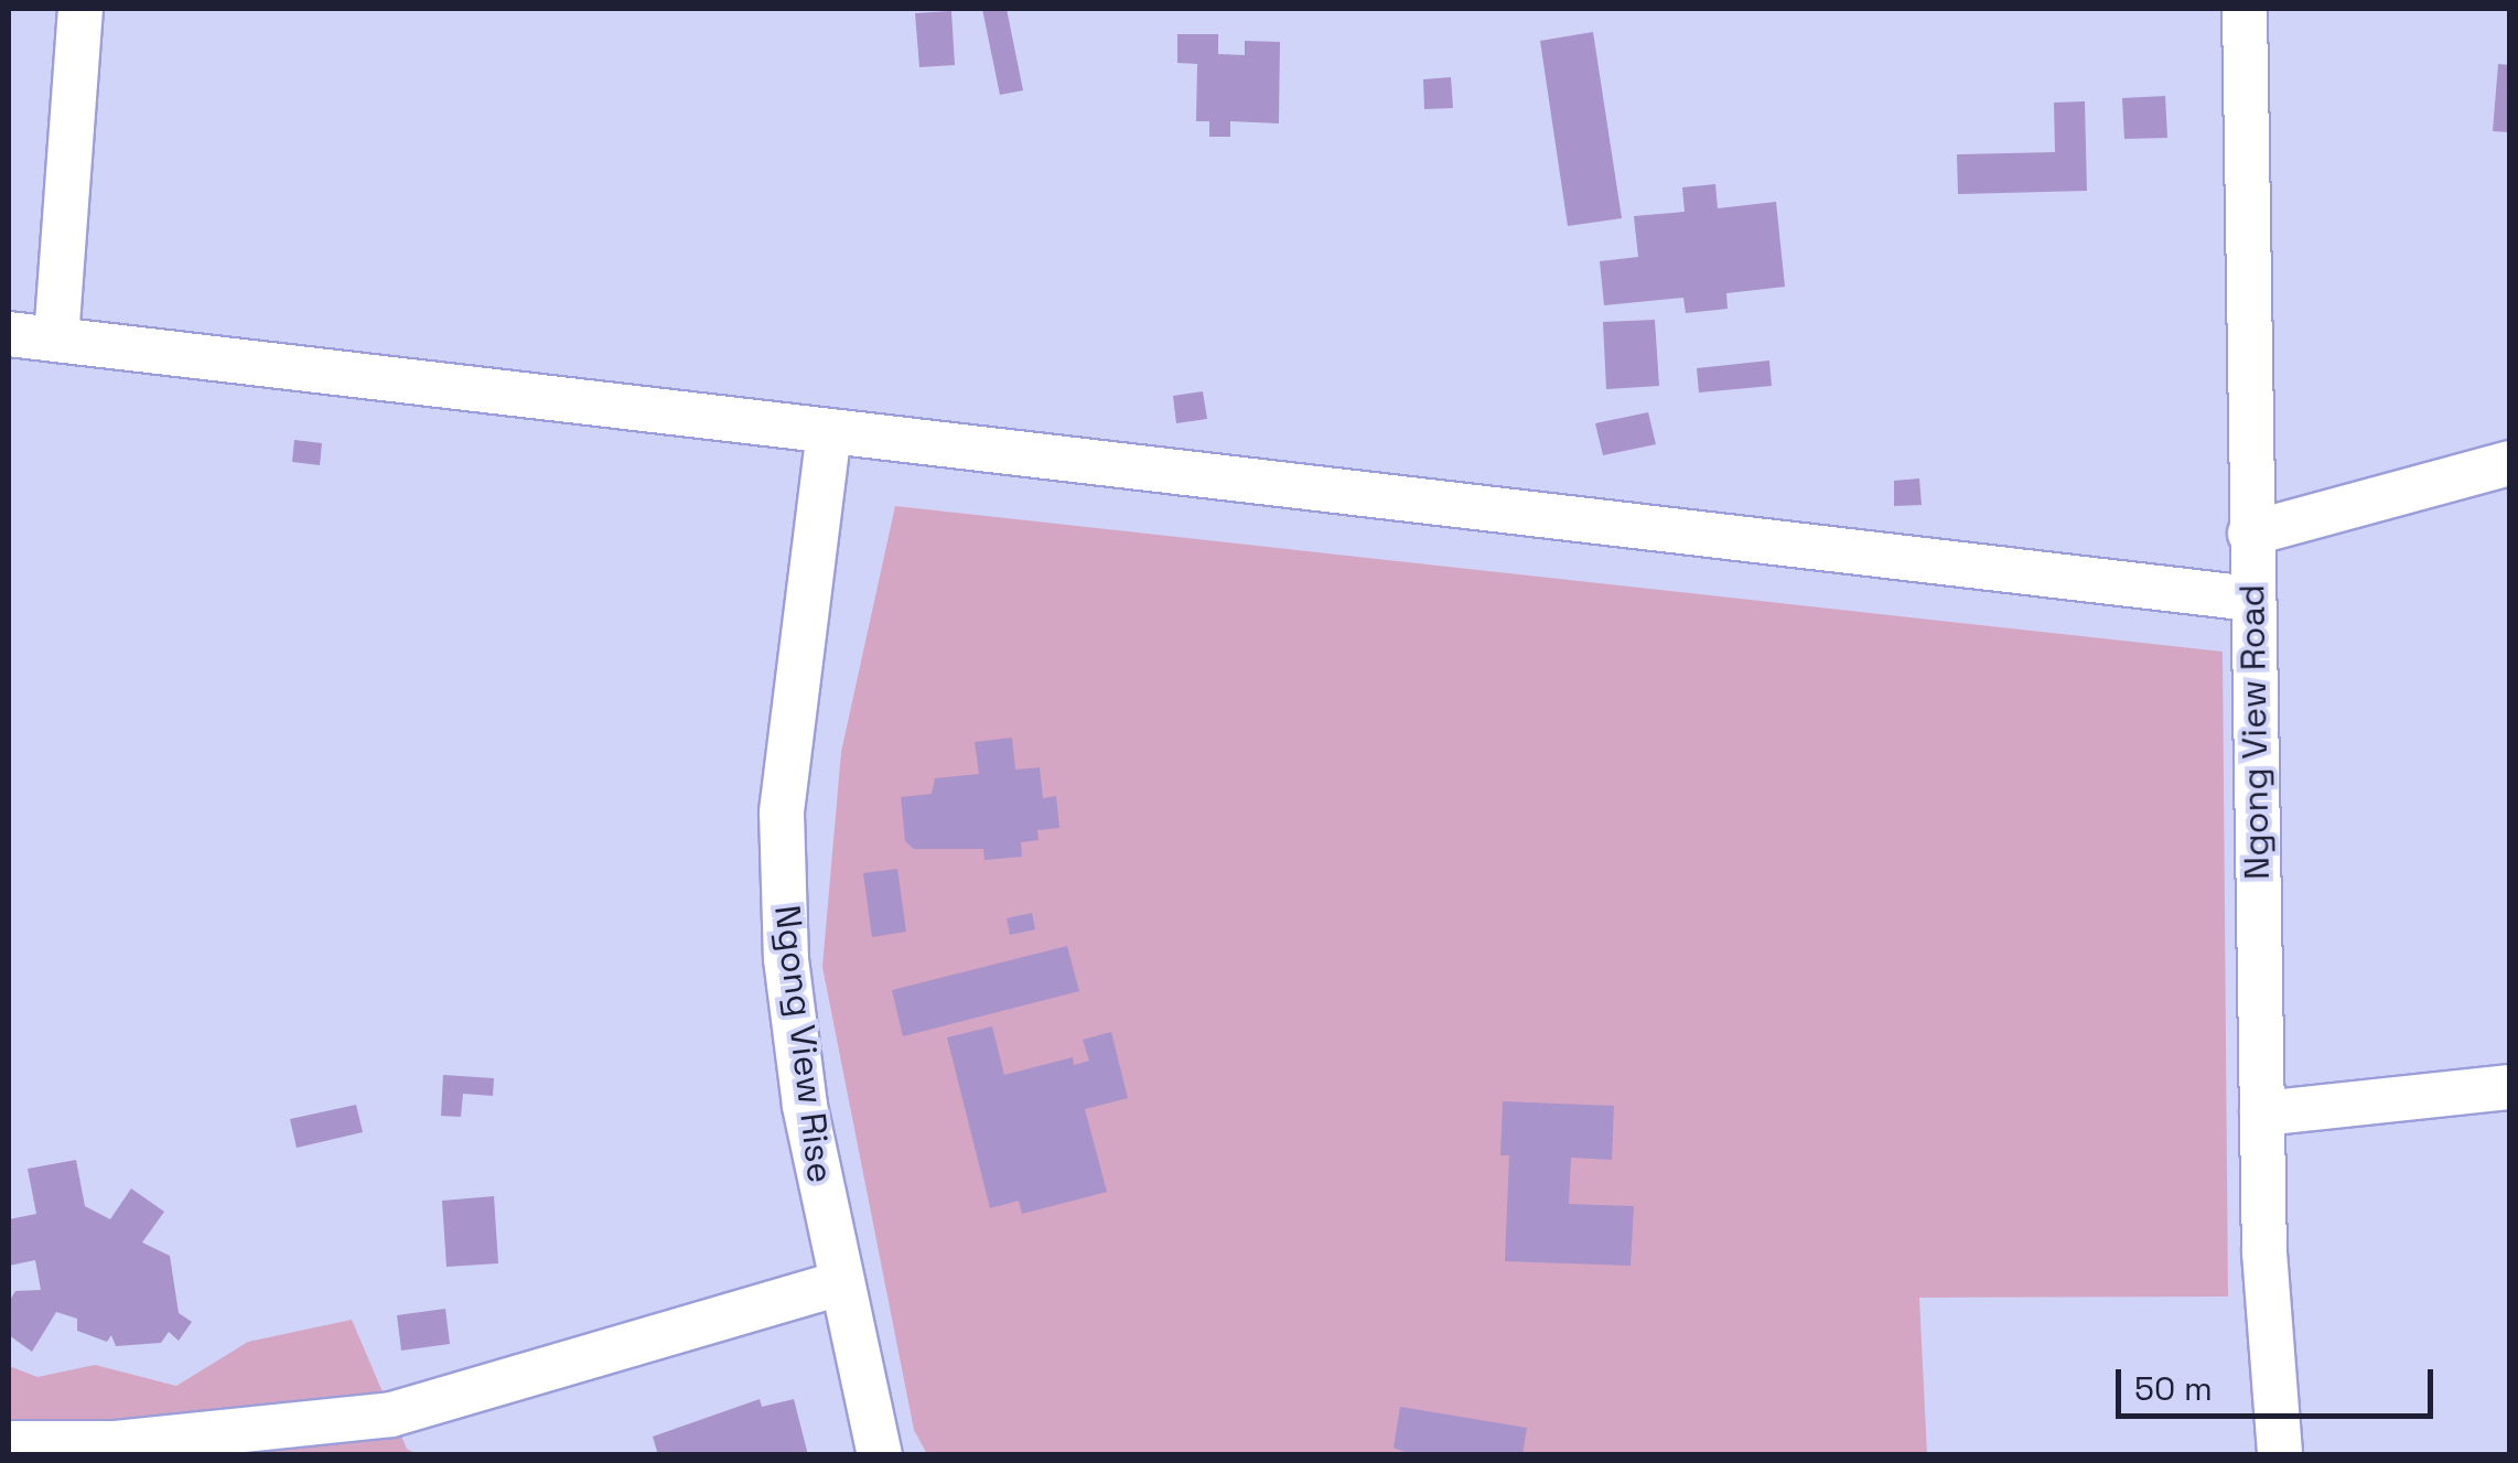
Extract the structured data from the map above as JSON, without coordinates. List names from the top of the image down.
{
  "streets": {
    "street": ["Ngong View Road", "Ngong View Rise"]
  },
  "scale_bar": "50 m"
}
